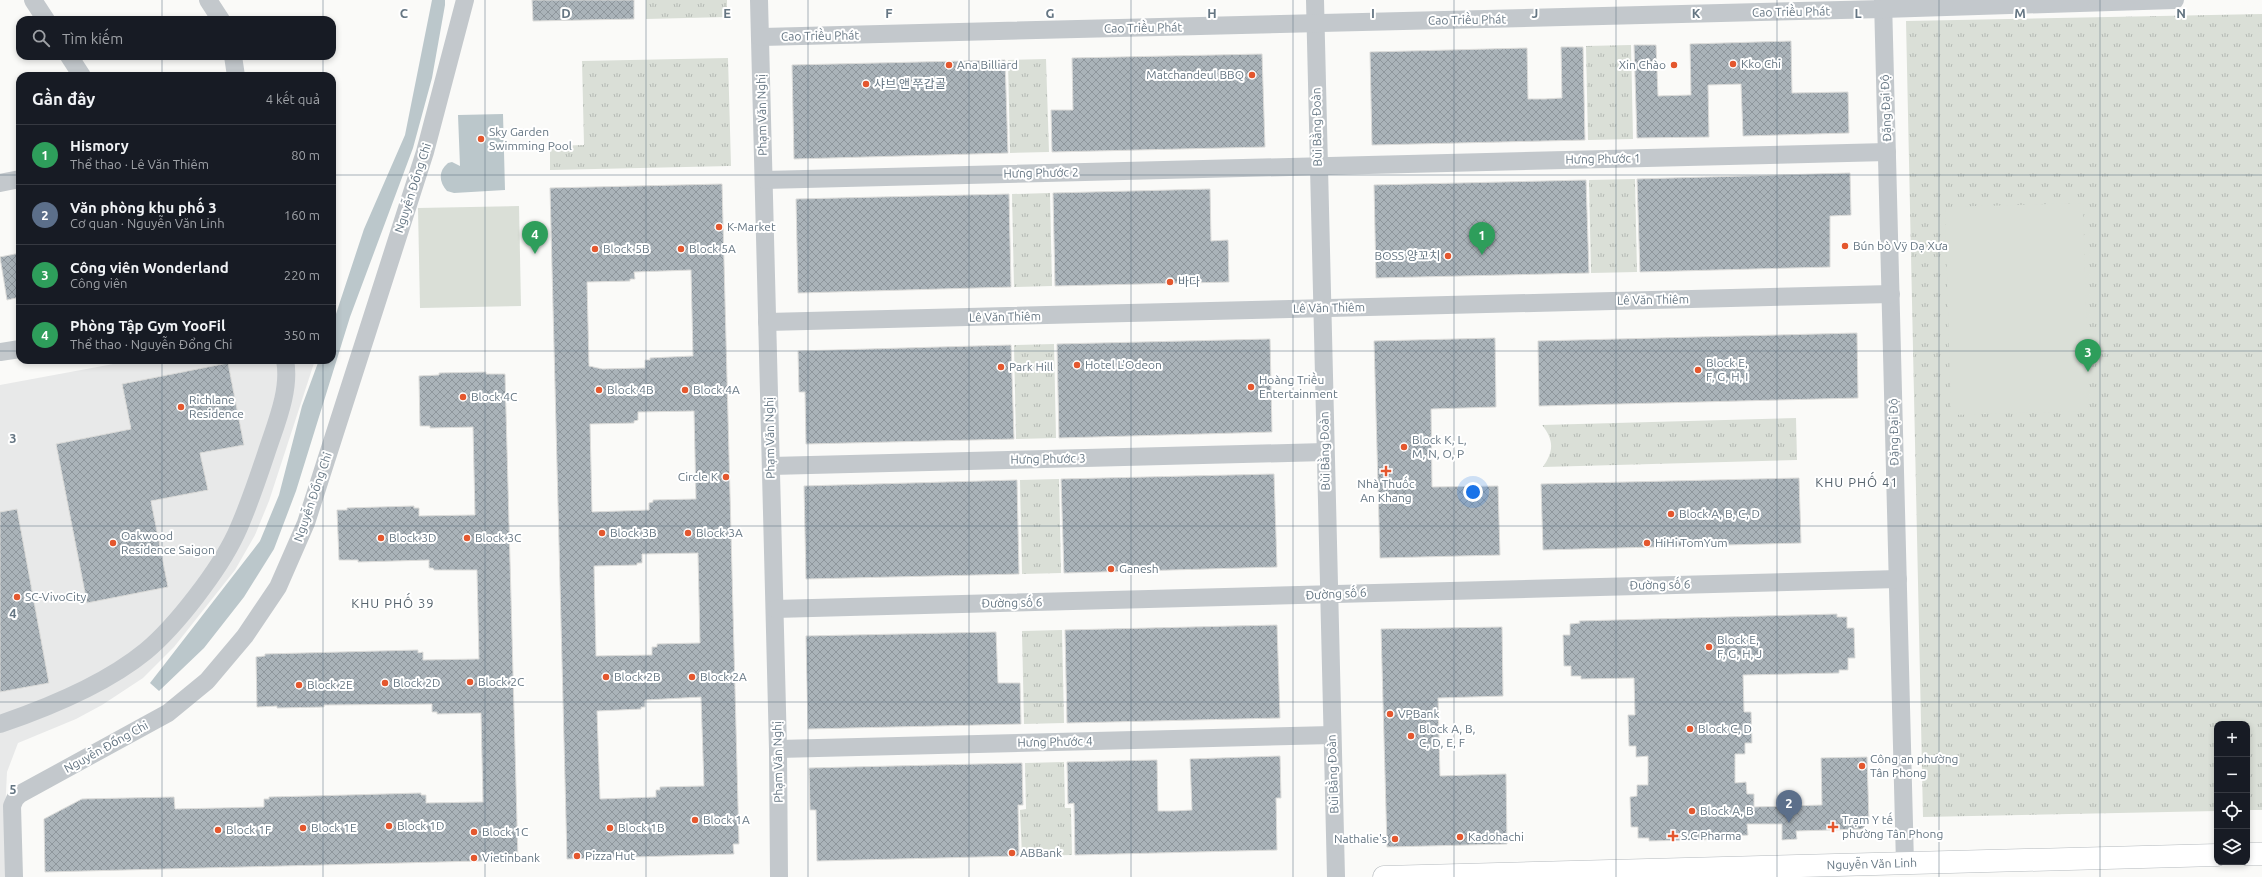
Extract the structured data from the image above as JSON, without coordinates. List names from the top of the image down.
{
  "streets": {
    "main road": ["Nguyễn Văn Linh"],
    "street": [
      "Cao Triều Phát",
      "Đặng Đại Độ",
      "Phạm Văn Nghị",
      "Bùi Bằng Đoàn",
      "Hưng Phước 1",
      "Hưng Phước 2",
      "Nguyễn Đổng Chi",
      "Lê Văn Thiêm",
      "Hưng Phước 3",
      "Đường số 6",
      "Hưng Phước 4"
    ]
  },
  "crossings": [
    ["Cao Triều Phát", "Đặng Đại Độ"],
    ["Cao Triều Phát", "Phạm Văn Nghị"],
    ["Cao Triều Phát", "Bùi Bằng Đoàn"],
    ["Đặng Đại Độ", "Hưng Phước 1"],
    ["Đặng Đại Độ", "Lê Văn Thiêm"],
    ["Đặng Đại Độ", "Đường số 6"],
    ["Đặng Đại Độ", "Nguyễn Văn Linh"],
    ["Phạm Văn Nghị", "Hưng Phước 2"],
    ["Phạm Văn Nghị", "Lê Văn Thiêm"],
    ["Phạm Văn Nghị", "Hưng Phước 3"],
    ["Phạm Văn Nghị", "Đường số 6"],
    ["Phạm Văn Nghị", "Hưng Phước 4"],
    ["Bùi Bằng Đoàn", "Hưng Phước 1"],
    ["Bùi Bằng Đoàn", "Hưng Phước 2"],
    ["Bùi Bằng Đoàn", "Lê Văn Thiêm"],
    ["Bùi Bằng Đoàn", "Hưng Phước 3"],
    ["Bùi Bằng Đoàn", "Đường số 6"],
    ["Bùi Bằng Đoàn", "Hưng Phước 4"],
    ["Hưng Phước 1", "Hưng Phước 2"]
  ],
  "districts": ["KHU PHỐ 41", "KHU PHỐ 39"],
  "places": {
    "other": [
      "Kko Chi",
      "Ana Billiard",
      "Xin Chào",
      "Matchandeul BBQ",
      "샤브 앤 쭈갑골",
      "Sky Garden Swimming Pool",
      "K-Market",
      "Bún bò Vỹ Dạ Xưa",
      "Block 5B",
      "Block 5A",
      "BOSS 양꼬치",
      "바다",
      "Hotel L'Odeon",
      "Park Hill",
      "Block E, F, G, H, I",
      "Hoàng Triều Entertainment",
      "Block 4B",
      "Block 4A",
      "Block 4C",
      "Richlane Residence",
      "Block K, L, M, N, O, P",
      "Circle K",
      "Block A, B, C, D",
      "Block 3B",
      "Block 3A",
      "Block 3D",
      "Block 3C",
      "Oakwood Residence Saigon",
      "HiHi TomYum",
      "Ganesh",
      "SC-VivoCity",
      "Block E, F, G, H, J",
      "Block 2B",
      "Block 2A",
      "Block 2C",
      "Block 2D",
      "Block 2E",
      "VPBank",
      "Block C, D",
      "Block A, B, C, D, E, F",
      "Công an phường Tân Phong",
      "Block A, B",
      "Block 1A",
      "Block 1D",
      "Block 1E",
      "Block 1B",
      "Block 1F",
      "Block 1C",
      "Kadohachi",
      "Nathalie's",
      "ABBank",
      "Pizza Hut",
      "Vietinbank"
    ],
    "health": ["Nhà Thuốc An Khang", "Trạm Y tế phường Tân Phong", "S.C Pharma"]
  },
  "page": {
    "search": "Tìm kiếm",
    "heading": ["Gần đây", "4 kết quả"],
    "list": [
      {
        "mark": "1",
        "name": "Hismory",
        "note": "Thể thao · Lê Văn Thiêm",
        "value": "80 m"
      },
      {
        "mark": "2",
        "name": "Văn phòng khu phố 3",
        "note": "Cơ quan · Nguyễn Văn Linh",
        "value": "160 m"
      },
      {
        "mark": "3",
        "name": "Công viên Wonderland",
        "note": "Công viên",
        "value": "220 m"
      },
      {
        "mark": "4",
        "name": "Phòng Tập Gym YooFil",
        "note": "Thể thao · Nguyễn Đổng Chi",
        "value": "350 m"
      }
    ],
    "pins": [
      "4",
      "1",
      "3",
      "2"
    ],
    "map_buttons": ["+", "−"]
  },
  "grid": {
    "columns": [
      "C",
      "D",
      "E",
      "F",
      "G",
      "H",
      "I",
      "J",
      "K",
      "L",
      "M",
      "N"
    ],
    "rows": ["3", "4", "5"]
  }
}
